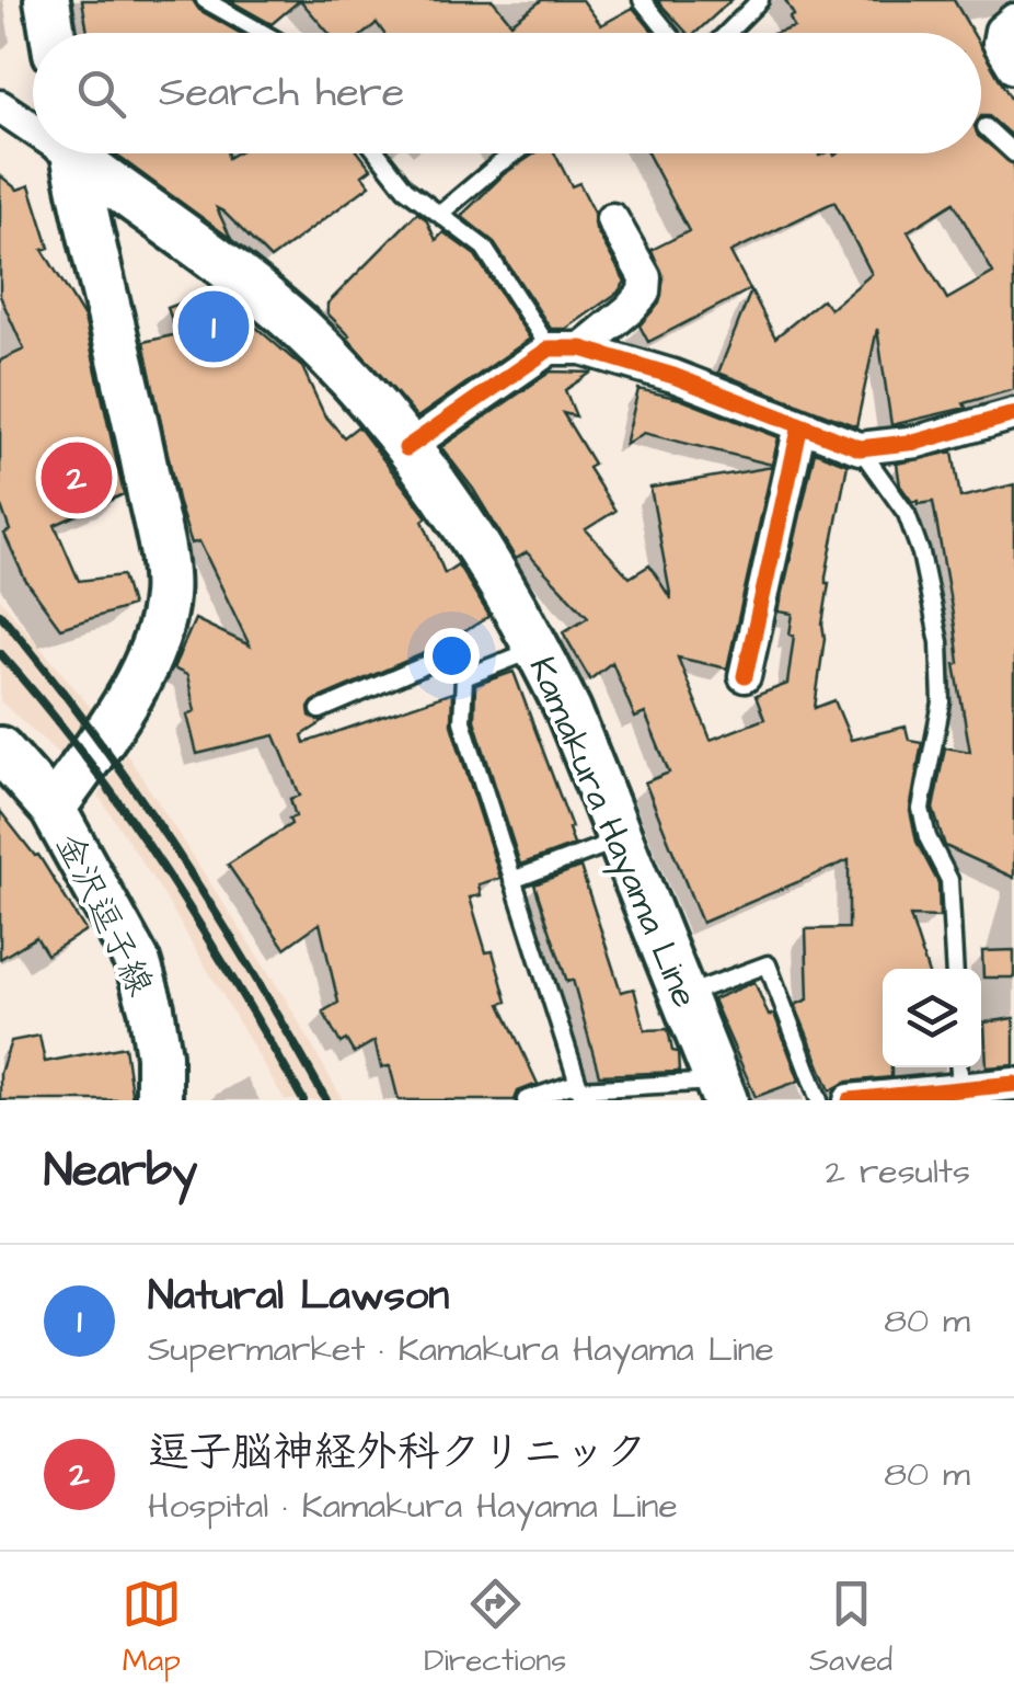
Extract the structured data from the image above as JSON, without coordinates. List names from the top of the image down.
{
  "streets": {
    "main road": ["Kamakura Hayama Line", "金沢逗子線"]
  },
  "page": {
    "search": "Search here",
    "pins": ["1", "2"],
    "heading": ["Nearby", "2 results"],
    "list": [
      {
        "mark": "1",
        "name": "Natural Lawson",
        "note": "Supermarket · Kamakura Hayama Line",
        "value": "80 m"
      },
      {
        "mark": "2",
        "name": "逗子脳神経外科クリニック",
        "note": "Hospital · Kamakura Hayama Line",
        "value": "80 m"
      }
    ],
    "nav": ["Map", "Directions", "Saved"]
  }
}
